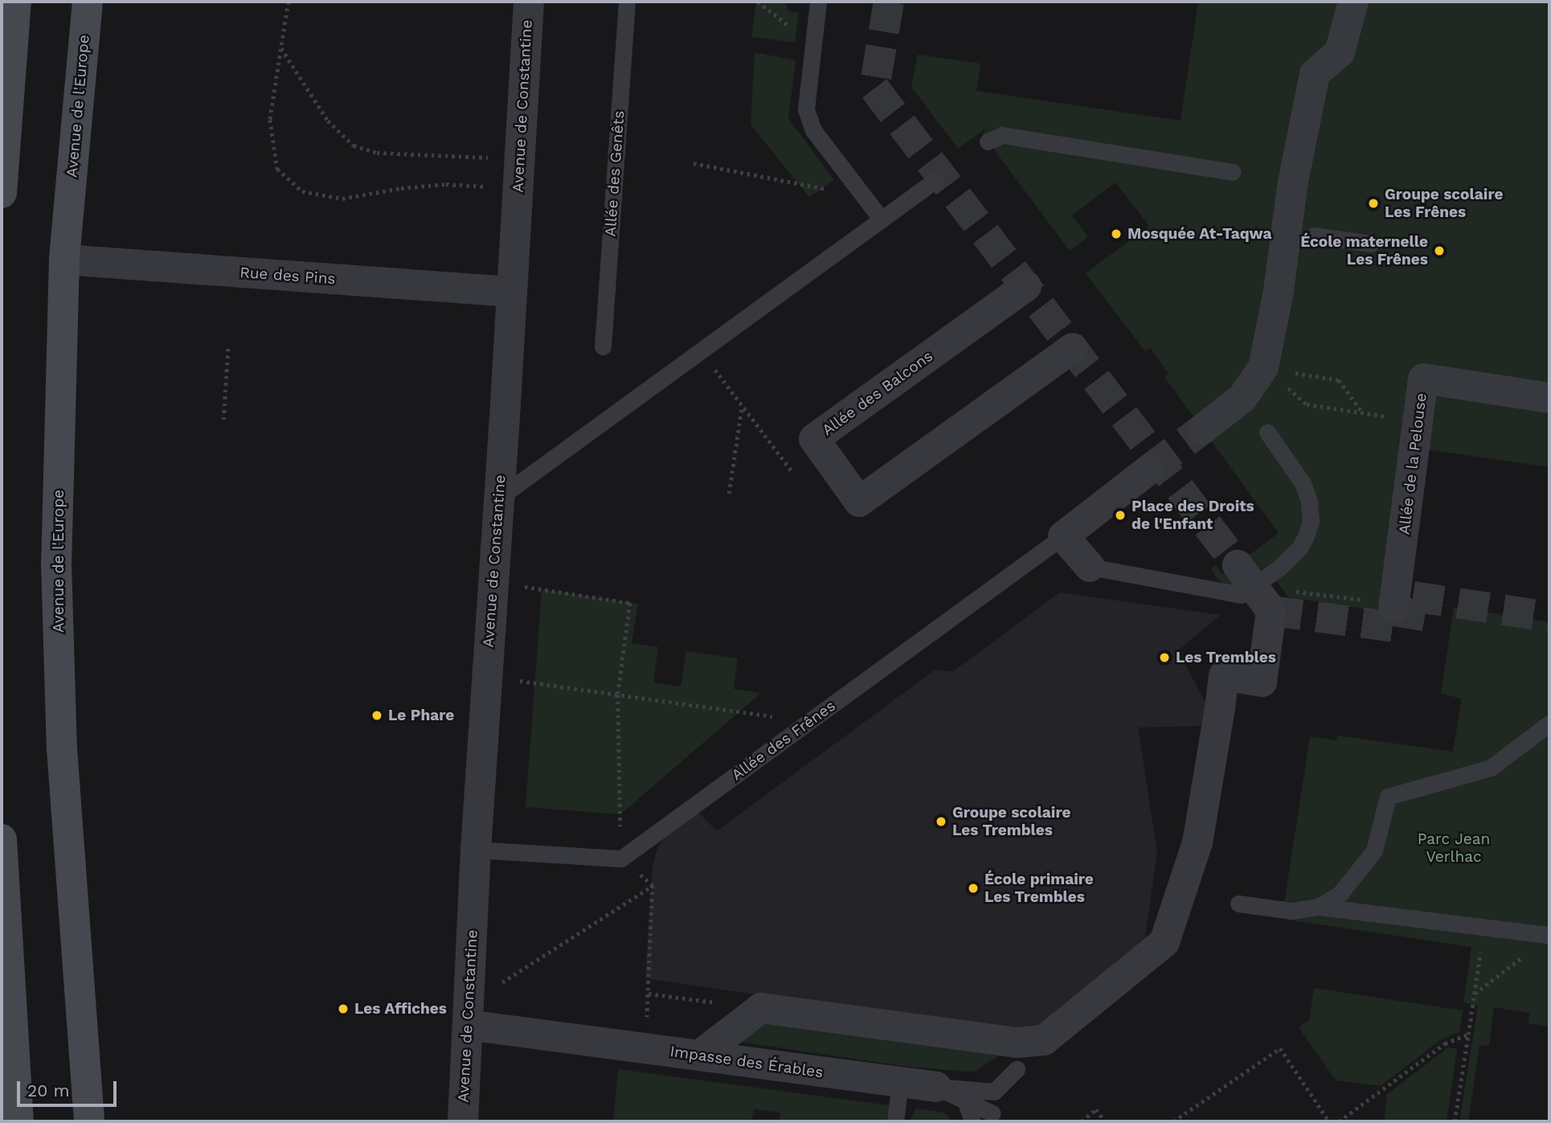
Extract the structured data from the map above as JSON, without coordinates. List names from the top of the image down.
{
  "streets": {
    "main road": ["Avenue de l'Europe"],
    "street": [
      "Avenue de Constantine",
      "Rue des Pins",
      "Allée des Balcons",
      "Allée de la Pelouse",
      "Allée des Frênes",
      "Impasse des Érables"
    ],
    "lane": ["Allée des Genêts"]
  },
  "crossings": [
    ["Avenue de l'Europe", "Rue des Pins"],
    ["Avenue de Constantine", "Rue des Pins"],
    ["Avenue de Constantine", "Impasse des Érables"]
  ],
  "parks": ["Parc Jean Verlhac"],
  "places": [
    "Groupe scolaire Les Frênes",
    "Mosquée At-Taqwa",
    "École maternelle Les Frênes",
    "Place des Droits de l'Enfant",
    "Les Trembles",
    "Le Phare",
    "Groupe scolaire Les Trembles",
    "École primaire Les Trembles",
    "Les Affiches"
  ],
  "scale_bar": "20 m"
}
